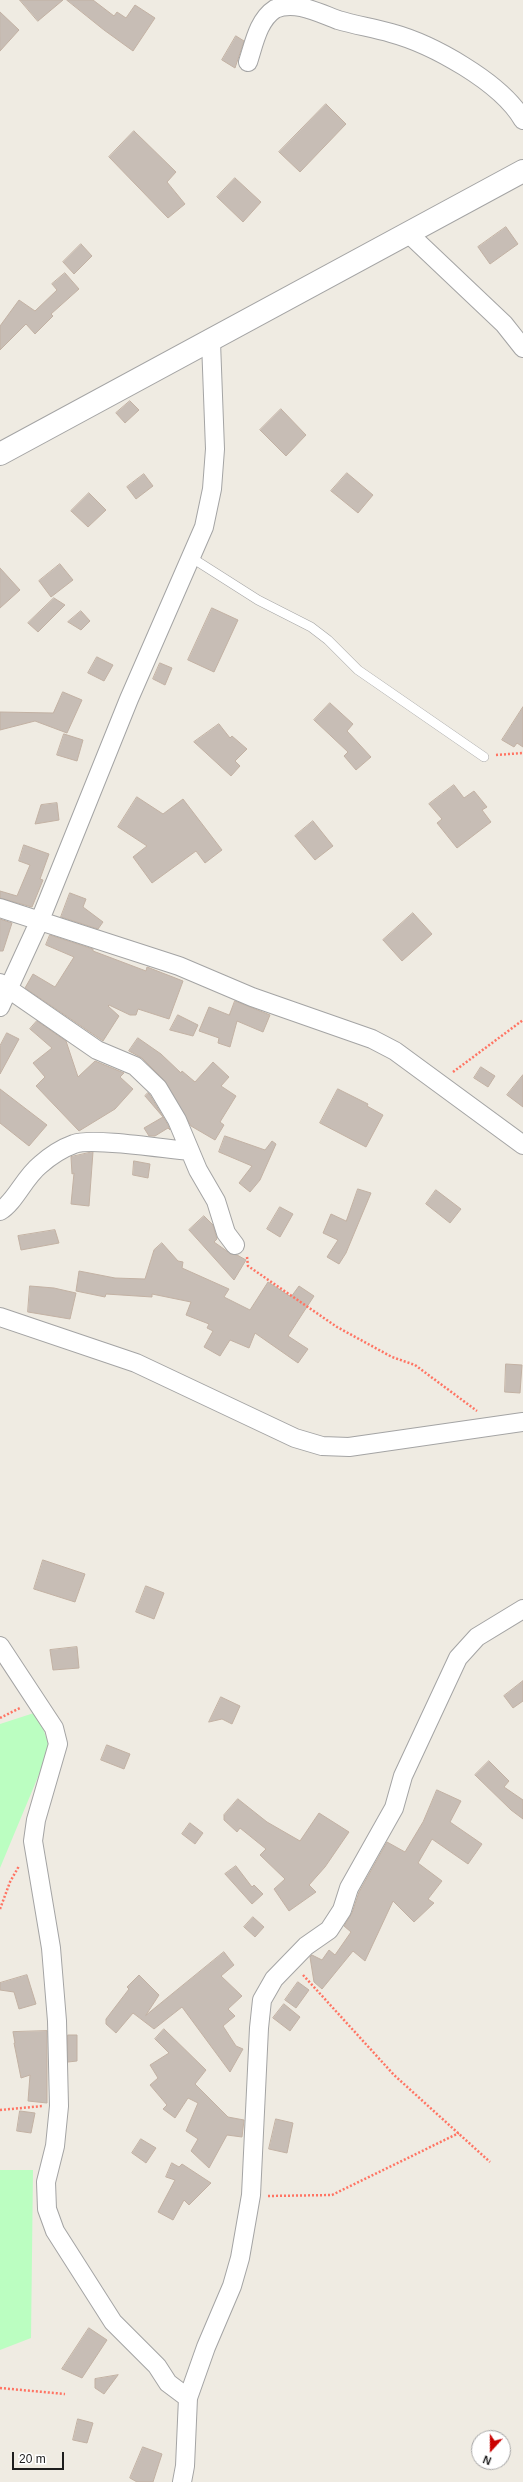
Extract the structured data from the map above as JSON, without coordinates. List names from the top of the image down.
{
  "scale_bar": "20 m",
  "north": "bottom"
}
